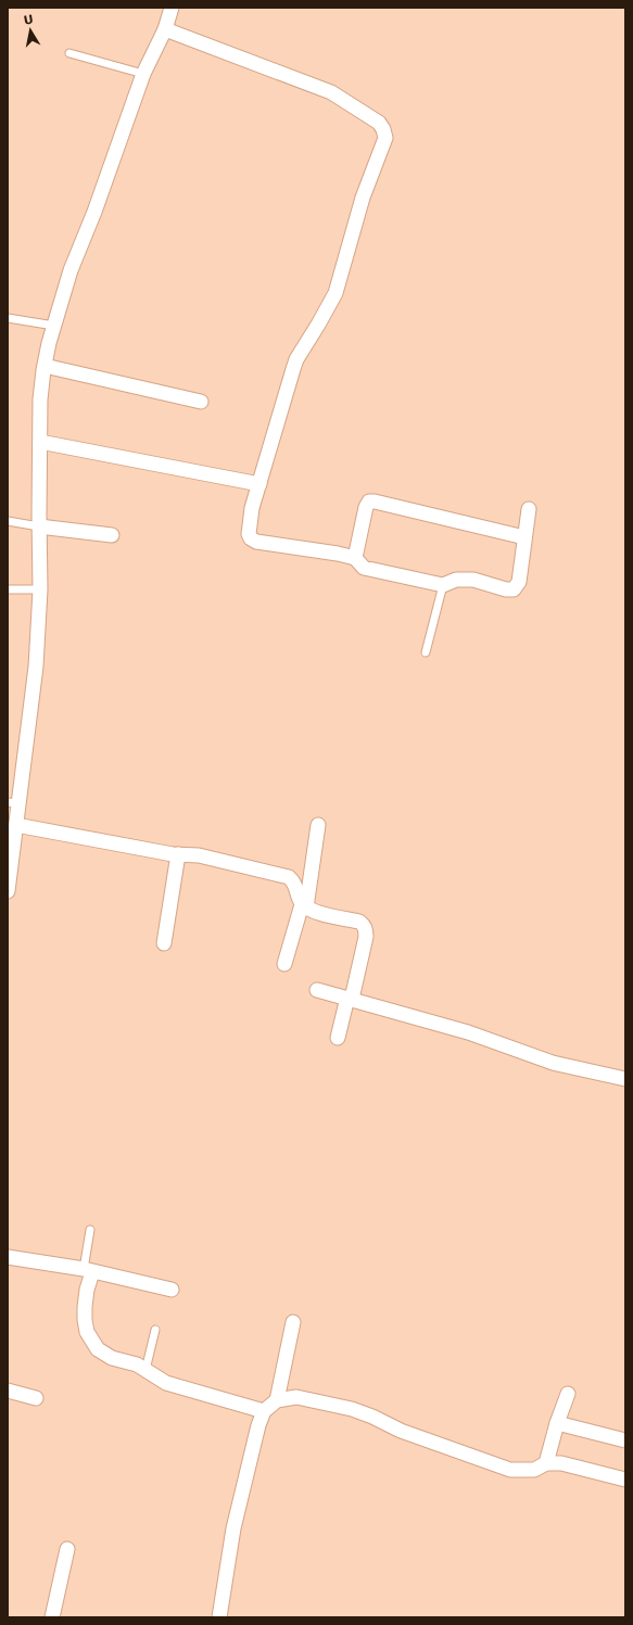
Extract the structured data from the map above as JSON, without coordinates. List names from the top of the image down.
{
  "north": "top"
}
